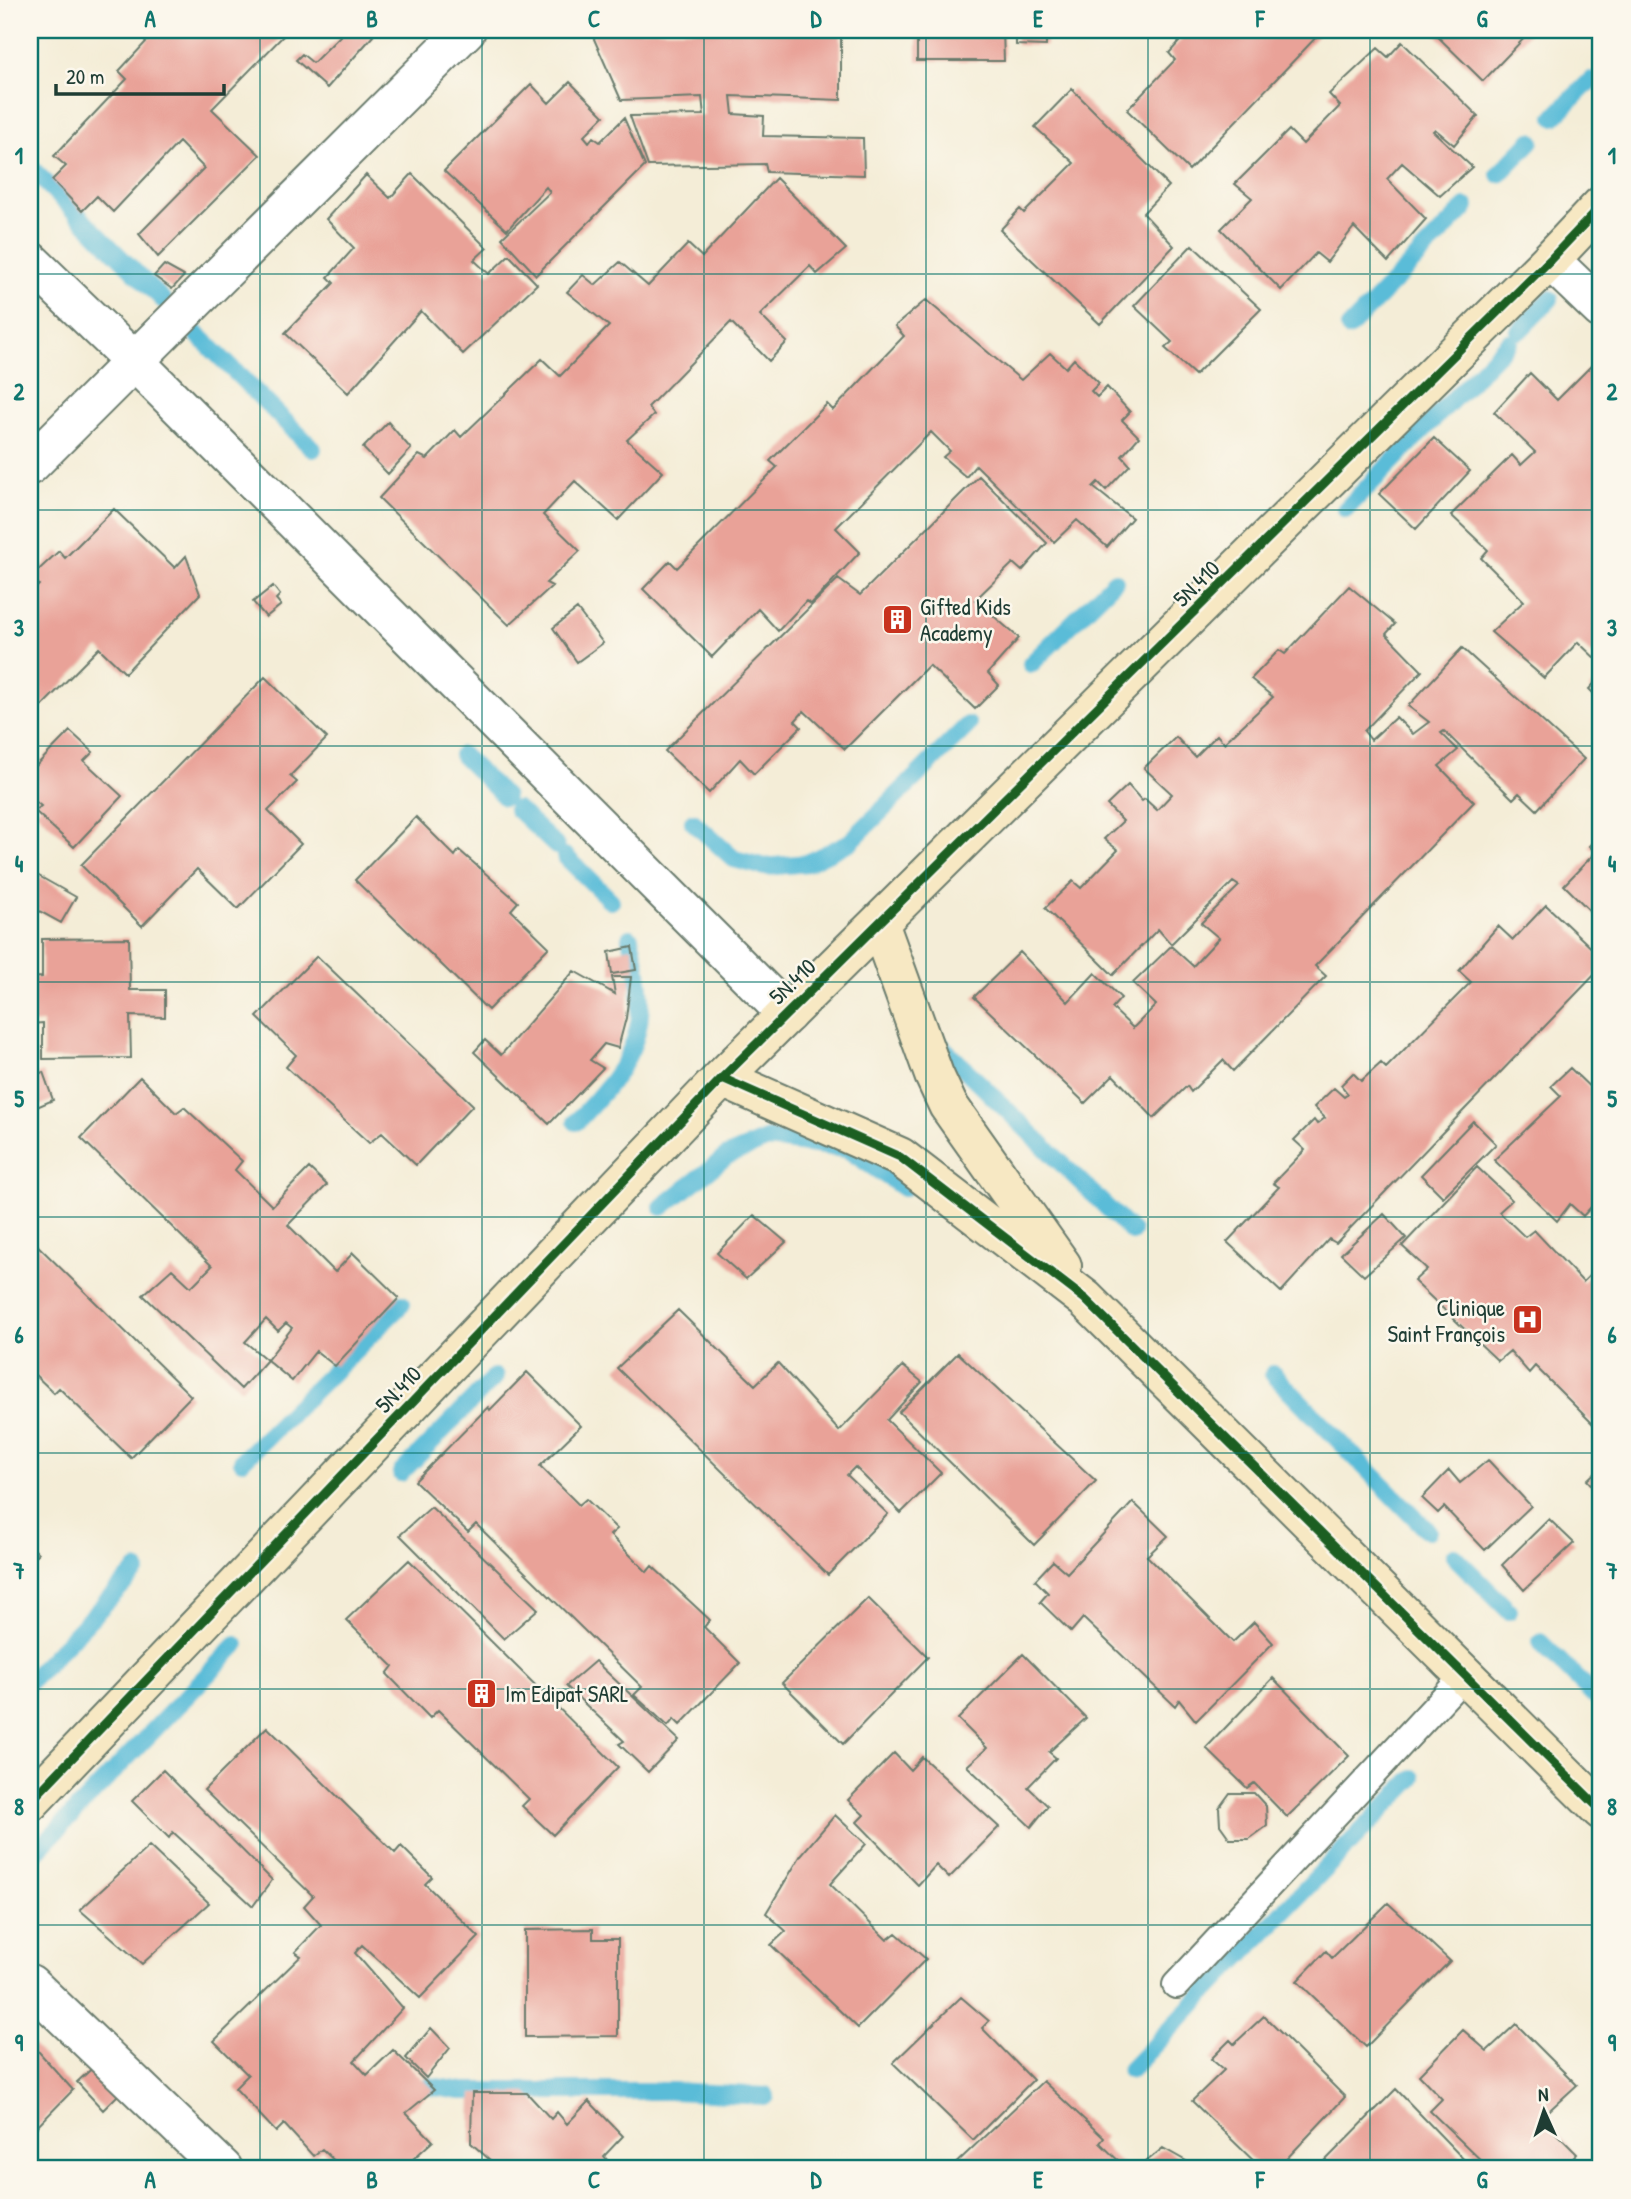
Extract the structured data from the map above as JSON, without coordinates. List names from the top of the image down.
{
  "streets": {
    "street": ["5N.410"]
  },
  "places": {
    "building": ["Gifted Kids Academy", "Im Edipat SARL"],
    "hospital": ["Clinique Saint François"]
  },
  "scale_bar": "20 m",
  "north": "top",
  "grid": {
    "columns": [
      "A",
      "B",
      "C",
      "D",
      "E",
      "F",
      "G"
    ],
    "rows": [
      "1",
      "2",
      "3",
      "4",
      "5",
      "6",
      "7",
      "8",
      "9"
    ]
  }
}
